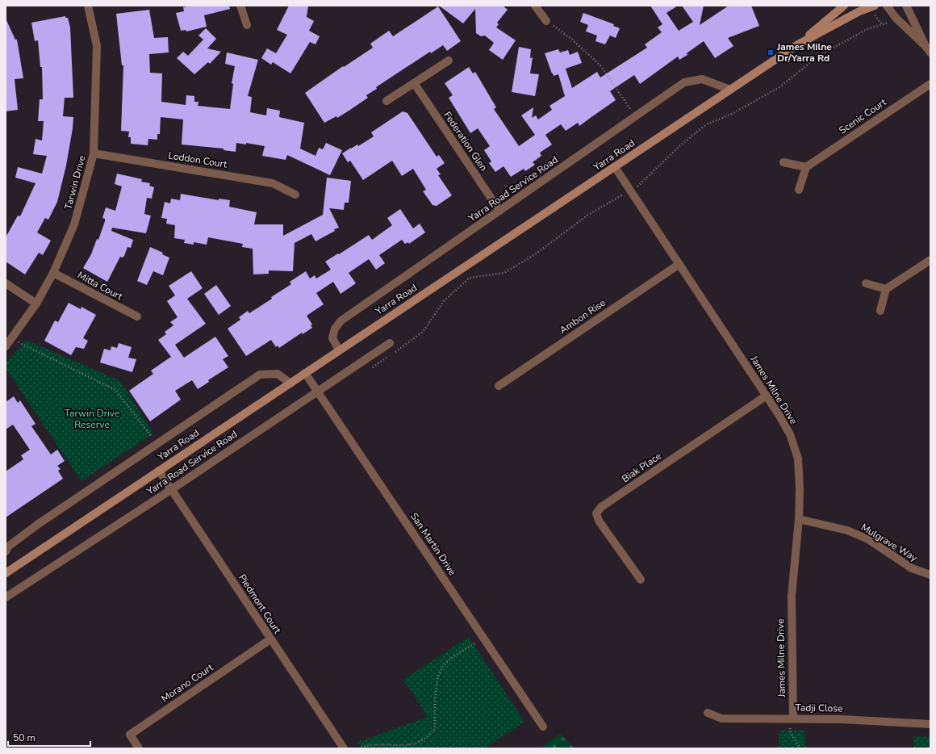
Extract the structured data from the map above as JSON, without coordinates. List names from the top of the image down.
{
  "streets": {
    "main road": ["Yarra Road"],
    "street": [
      "Scenic Court",
      "Federation Glen",
      "Loddon Court",
      "Tarwin Drive",
      "Yarra Road Service Road",
      "Mitta Court",
      "Ambon Rise",
      "James Milne Drive",
      "Biak Place",
      "Mulgrave Way",
      "San Martin Drive",
      "Piedmont Court",
      "Morano Court",
      "Tadji Close"
    ]
  },
  "crossings": [
    ["Federation Glen", "Yarra Road Service Road"],
    ["Yarra Road", "Yarra Road Service Road"],
    ["Yarra Road", "James Milne Drive"],
    ["Yarra Road", "San Martin Drive"],
    ["Yarra Road", "Piedmont Court"],
    ["Loddon Court", "Tarwin Drive"],
    ["Tarwin Drive", "Mitta Court"],
    ["Yarra Road Service Road", "San Martin Drive"],
    ["Yarra Road Service Road", "Piedmont Court"],
    ["Ambon Rise", "James Milne Drive"],
    ["James Milne Drive", "Biak Place"],
    ["James Milne Drive", "Mulgrave Way"],
    ["James Milne Drive", "Tadji Close"],
    ["Piedmont Court", "Morano Court"]
  ],
  "parks": ["Tarwin Drive Reserve"],
  "places": {
    "transit": ["James Milne Dr/Yarra Rd"]
  },
  "scale_bar": "50 m"
}
